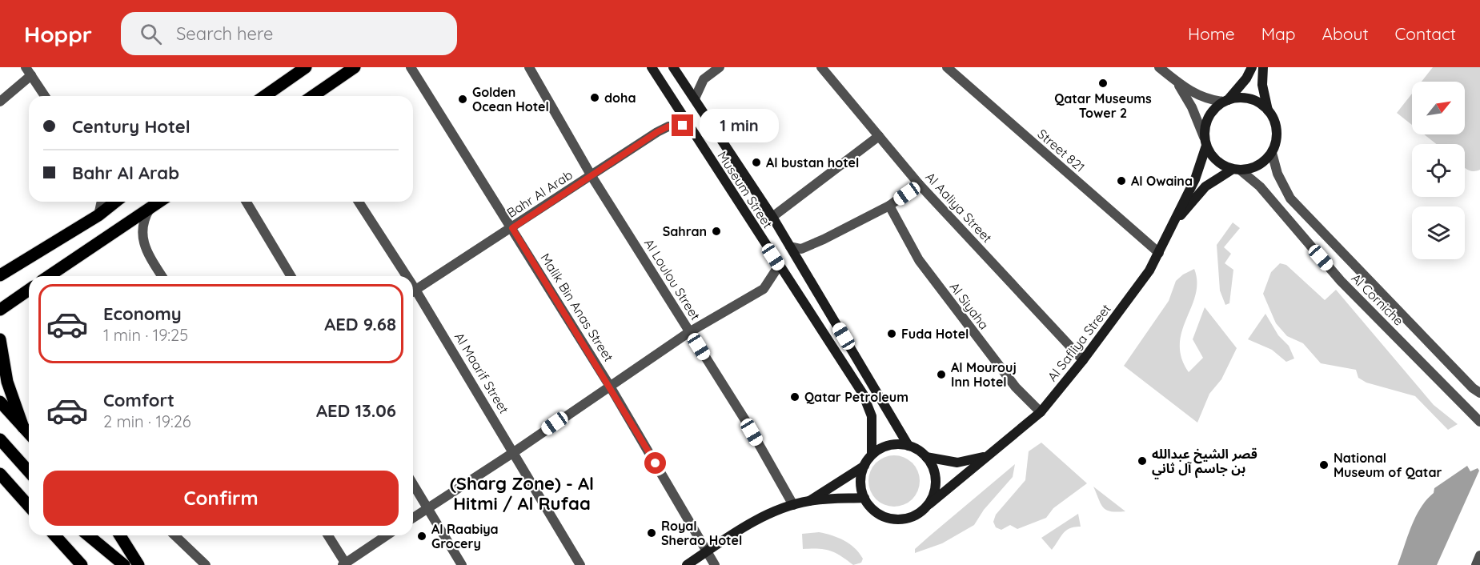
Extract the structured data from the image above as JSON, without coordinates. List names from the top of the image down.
{
  "streets": {
    "street": [
      "Street 821",
      "Museum Street",
      "Bahr Al Arab",
      "Al Aaliya Street",
      "Al Loulou Street",
      "Al Corniche",
      "Al Siyaha",
      "Malik Bin Anas Street",
      "Al Safliya Street",
      "Al Maarif Street"
    ]
  },
  "crossings": [
    ["Street 821", "Al Safliya Street"],
    ["Museum Street", "Bahr Al Arab"],
    ["Museum Street", "Al Safliya Street"],
    ["Bahr Al Arab", "Al Loulou Street"],
    ["Bahr Al Arab", "Malik Bin Anas Street"],
    ["Al Aaliya Street", "Al Safliya Street"],
    ["Al Corniche", "Al Safliya Street"],
    ["Al Siyaha", "Al Safliya Street"]
  ],
  "districts": ["(Sharg Zone) - Al Hitmi / Al Rufaa"],
  "places": [
    "Qatar Museums Tower 2",
    "doha",
    "Golden Ocean Hotel",
    "Al bustan hotel",
    "Al Owaina",
    "Sahran",
    "Fuda Hotel",
    "Al Mourouj Inn Hotel",
    "Qatar Petroleum",
    "قصر الشيخ عبدالله بن جاسم آل ثاني",
    "National Museum of Qatar",
    "Royal Sherao Hotel",
    "Al Raabiya Grocery"
  ],
  "north": "top right",
  "page": {
    "header": "Hoppr",
    "search": "Search here",
    "nav": [
      "Home",
      "Map",
      "About",
      "Contact"
    ],
    "banner": ["Century Hotel", "Bahr Al Arab"],
    "bubble": "1 min",
    "list": [
      {
        "name": "Economy",
        "note": "1 min · 19:25",
        "value": "AED 9.68"
      },
      {
        "name": "Comfort",
        "note": "2 min · 19:26",
        "value": "AED 13.06"
      }
    ],
    "buttons": "Confirm"
  }
}
